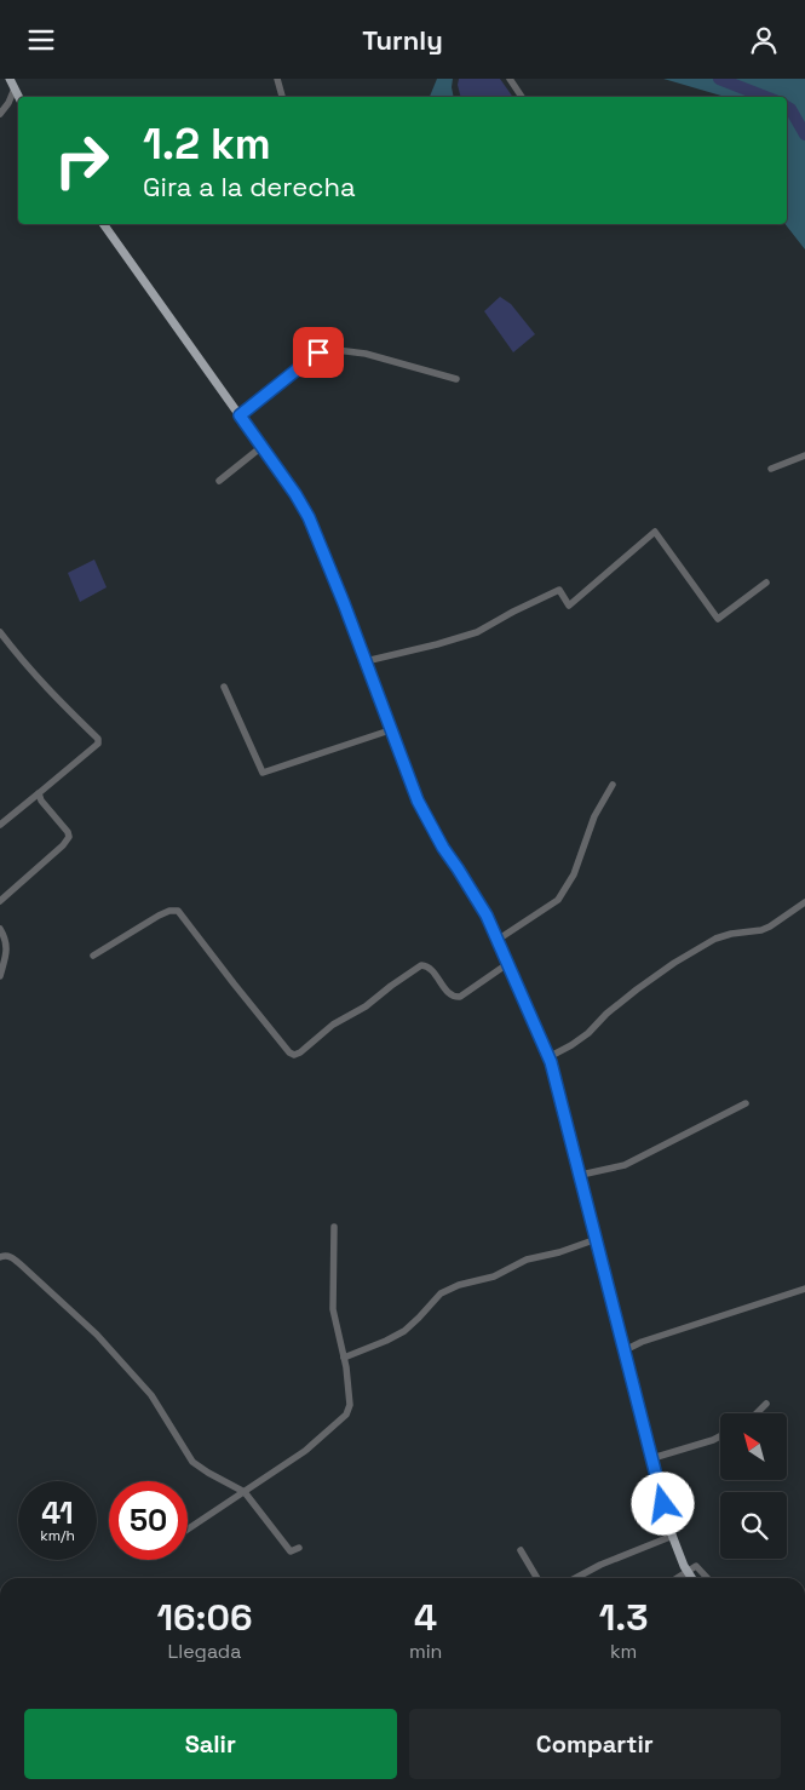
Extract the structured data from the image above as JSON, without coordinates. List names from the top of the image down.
{
  "north": "top left",
  "page": {
    "header": "Turnly",
    "turn": ["1.2 km", "Gira a la derecha"],
    "speed": "41 km/h",
    "limit": "50",
    "eta": [
      "16:06",
      "Llegada",
      "4",
      "min",
      "1.3",
      "km"
    ],
    "buttons": ["Salir", "Compartir"]
  }
}
